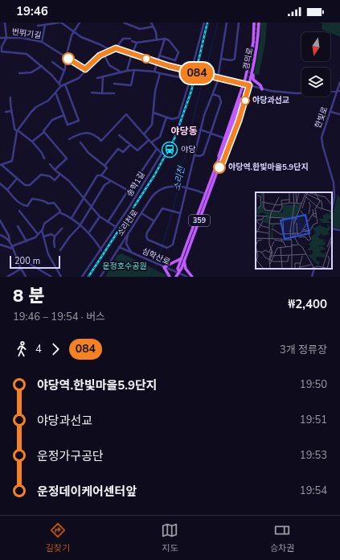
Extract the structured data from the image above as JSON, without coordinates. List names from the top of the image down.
{
  "streets": {
    "main road": ["경의로", "359"],
    "street": [
      "번뛰기길",
      "한빛로",
      "송학1길",
      "소리천로",
      "심학산로"
    ]
  },
  "crossings": [
    ["경의로", "심학산로"],
    ["소리천로", "심학산로"]
  ],
  "districts": ["야당동"],
  "water": ["소리천"],
  "parks": ["운정호수공원"],
  "places": {
    "other": ["야당과선교", "야당역.한빛마을5.9단지"],
    "station": ["야당"]
  },
  "lines": ["bus line 084"],
  "scale_bar": "200 m",
  "north": "bottom",
  "page": {
    "status": "19:46",
    "on_map": "084",
    "scale": "200 m",
    "heading": ["8 분", "19:46 – 19:54 · 버스", "₩2,400"],
    "legs": ["4", "084", "3개 정류장"],
    "list": [
      {
        "name": "야당역.한빛마을5.9단지",
        "value": "19:50"
      },
      {
        "name": "야당과선교",
        "value": "19:51"
      },
      {
        "name": "운정가구공단",
        "value": "19:53"
      },
      {
        "name": "운정데이케어센터앞",
        "value": "19:54"
      }
    ],
    "tabs": ["길찾기", "지도", "승차권"]
  }
}
